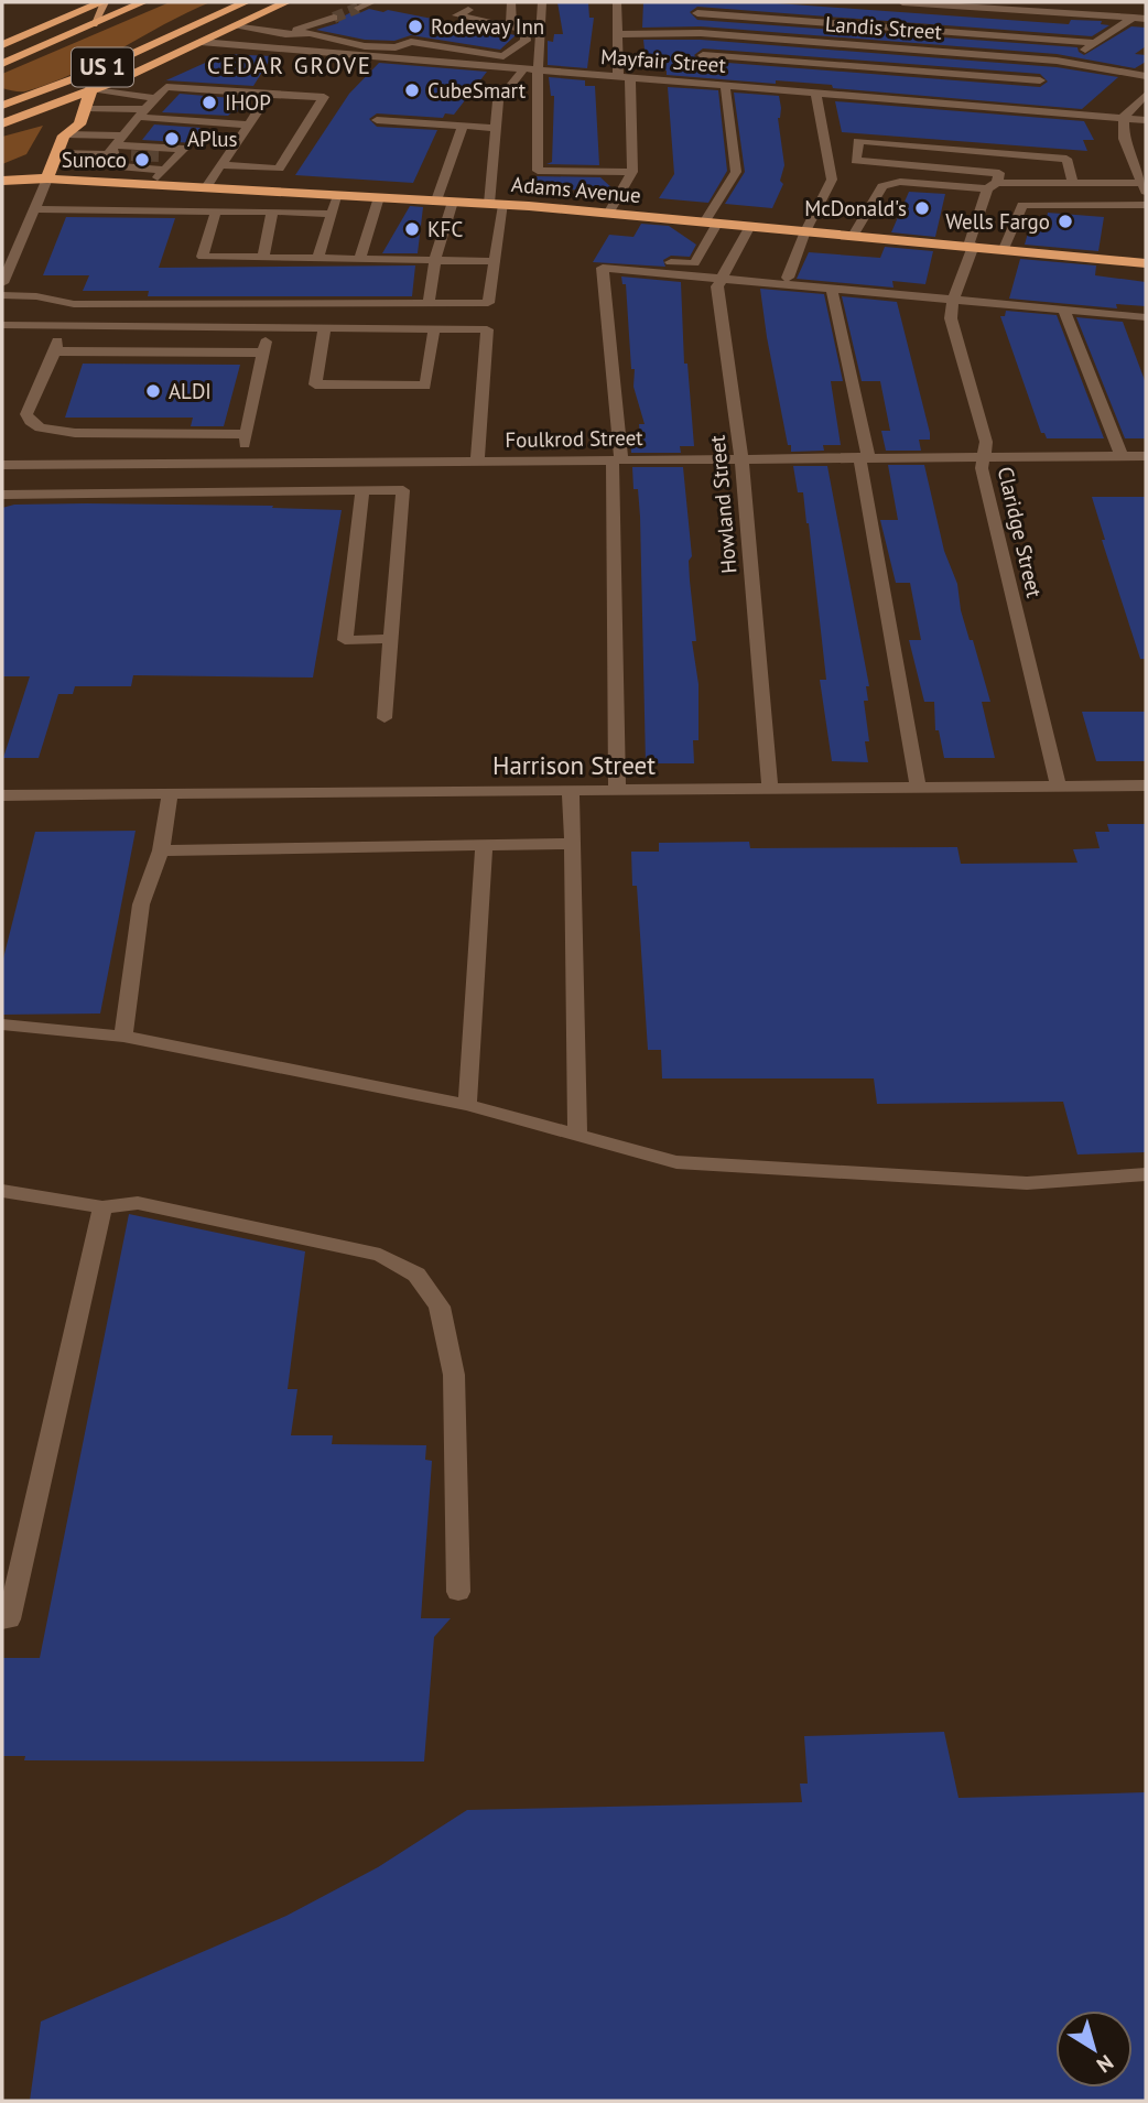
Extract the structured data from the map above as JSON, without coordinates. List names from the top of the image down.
{
  "streets": {
    "highway": ["US 1", "Adams Avenue"],
    "street": [
      "Landis Street",
      "Mayfair Street",
      "Foulkrod Street",
      "Howland Street",
      "Claridge Street",
      "Harrison Street"
    ]
  },
  "crossings": [
    ["Mayfair Street", "US 1"],
    ["Adams Avenue", "Claridge Street"],
    ["Foulkrod Street", "Howland Street"],
    ["Foulkrod Street", "Claridge Street"],
    ["Howland Street", "Harrison Street"],
    ["Claridge Street", "Harrison Street"]
  ],
  "districts": ["CEDAR GROVE"],
  "places": [
    "Rodeway Inn",
    "CubeSmart",
    "IHOP",
    "APlus",
    "Sunoco",
    "McDonald's",
    "Wells Fargo",
    "KFC",
    "ALDI"
  ],
  "north": "bottom right"
}
